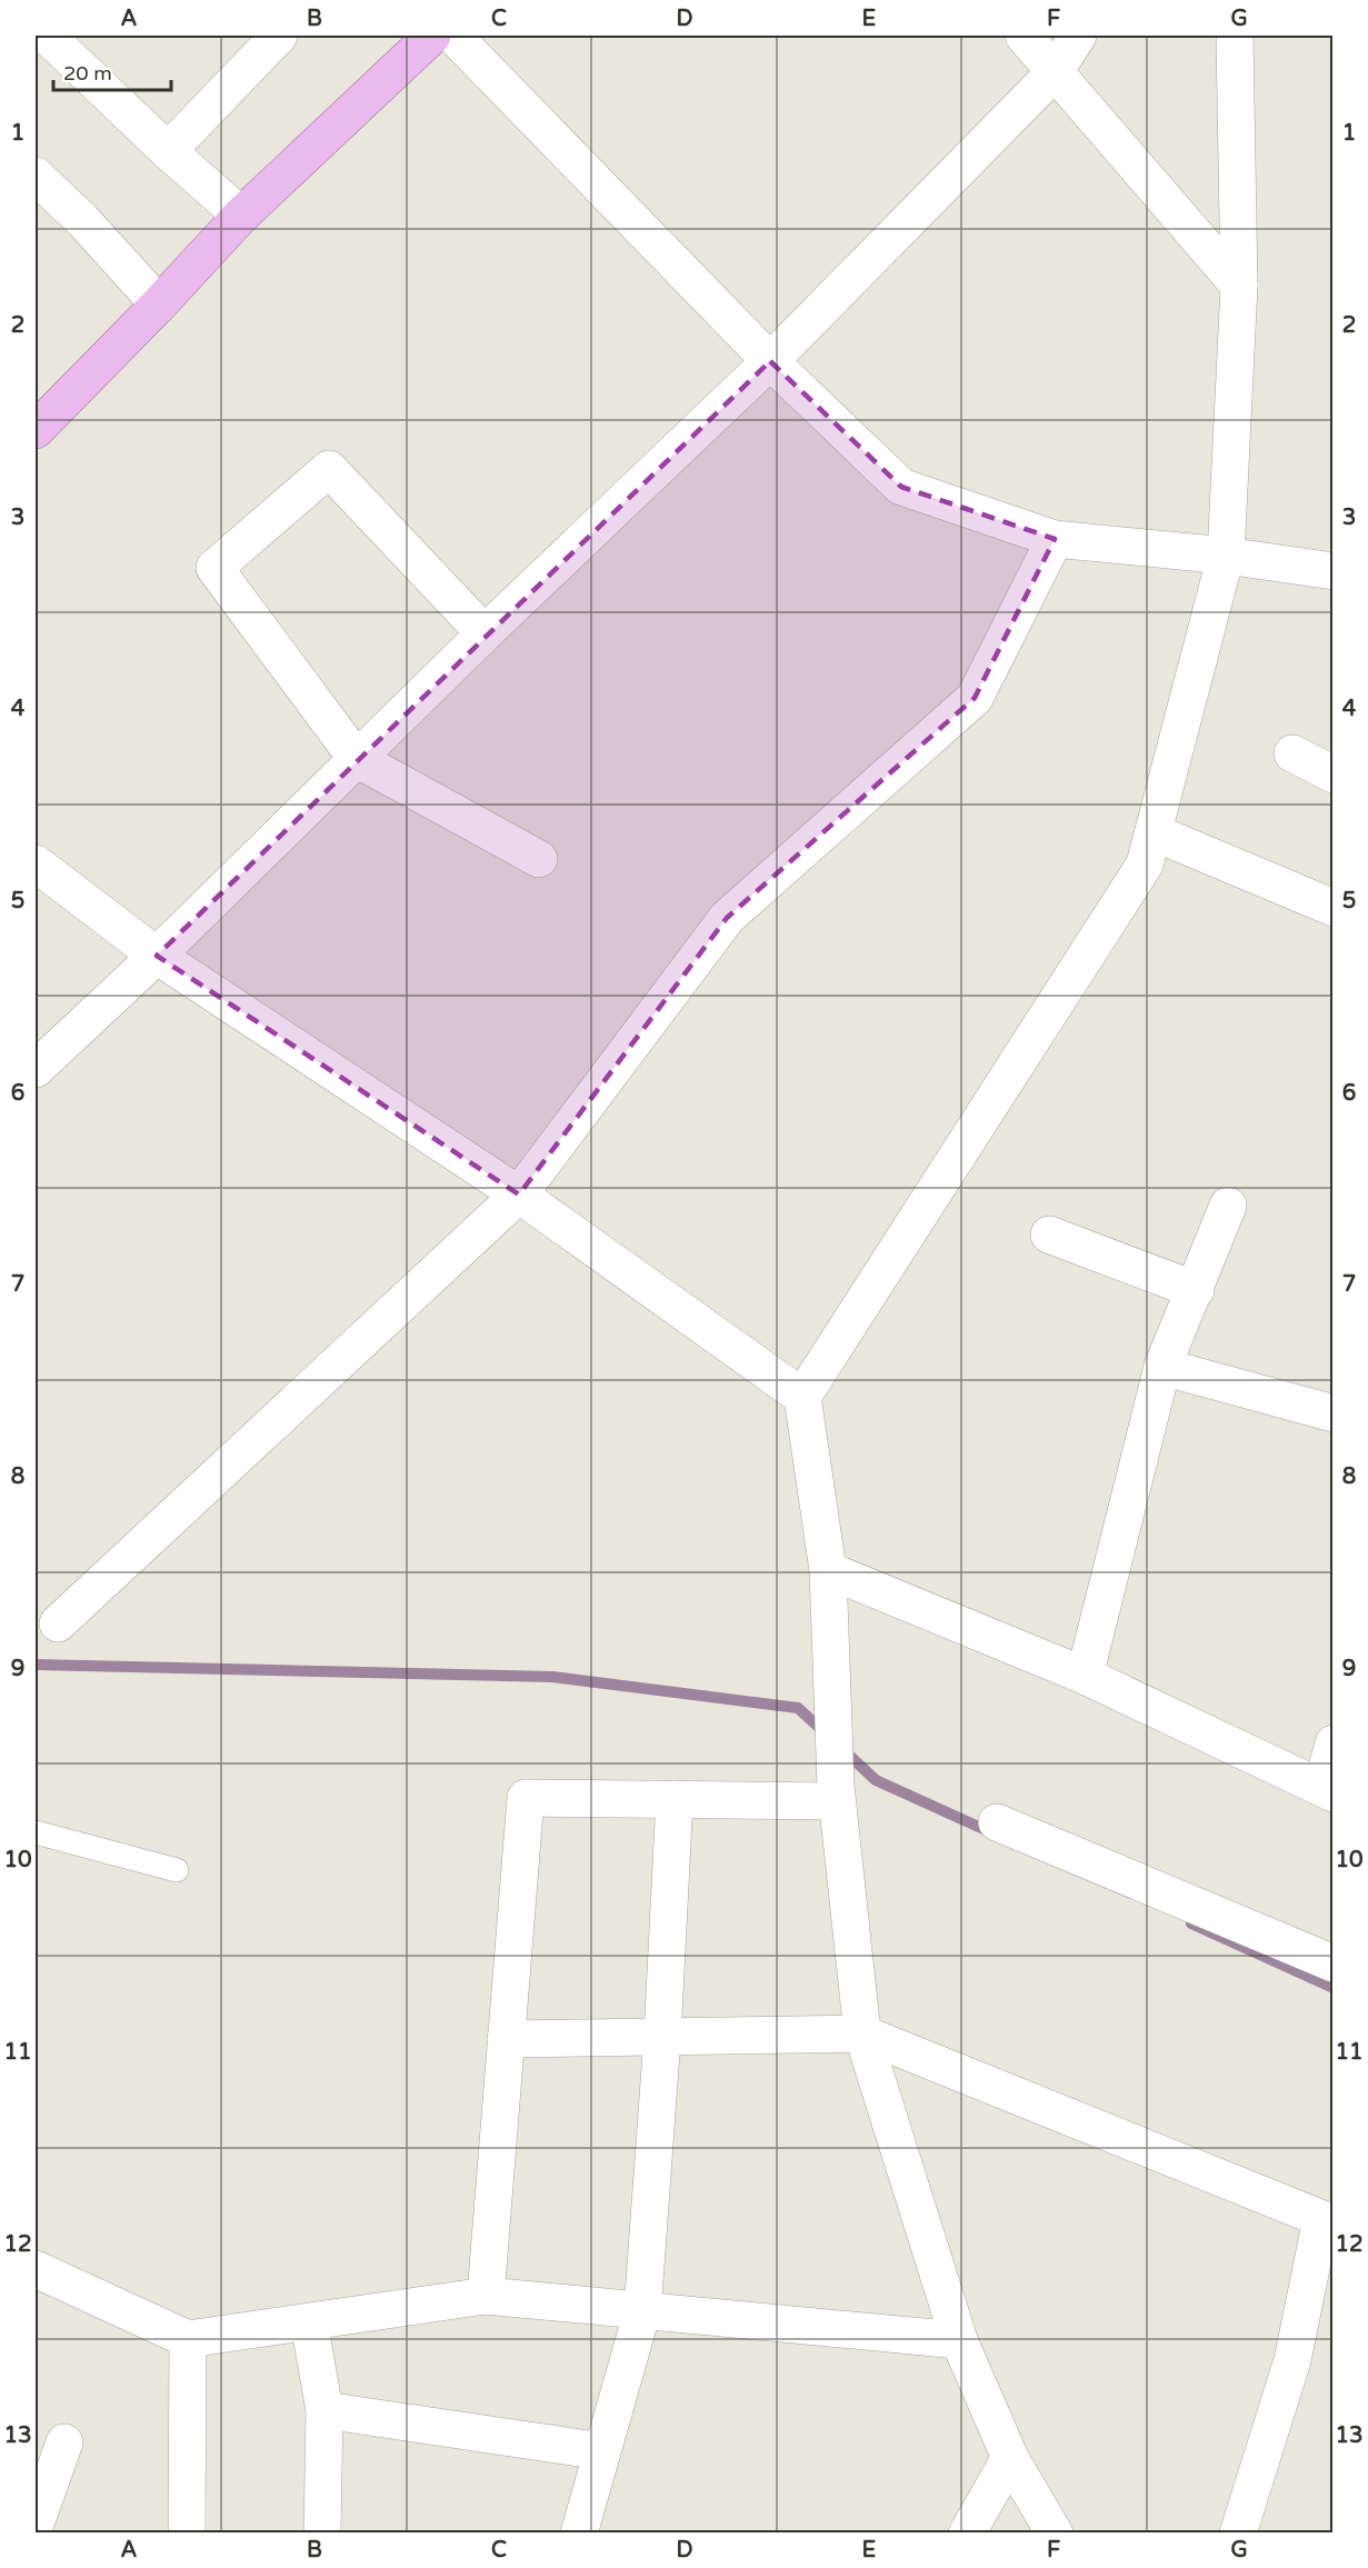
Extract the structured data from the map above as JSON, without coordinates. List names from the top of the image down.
{
  "scale_bar": "20 m",
  "grid": {
    "columns": [
      "A",
      "B",
      "C",
      "D",
      "E",
      "F",
      "G"
    ],
    "rows": [
      "1",
      "2",
      "3",
      "4",
      "5",
      "6",
      "7",
      "8",
      "9",
      "10",
      "11",
      "12",
      "13"
    ]
  }
}
